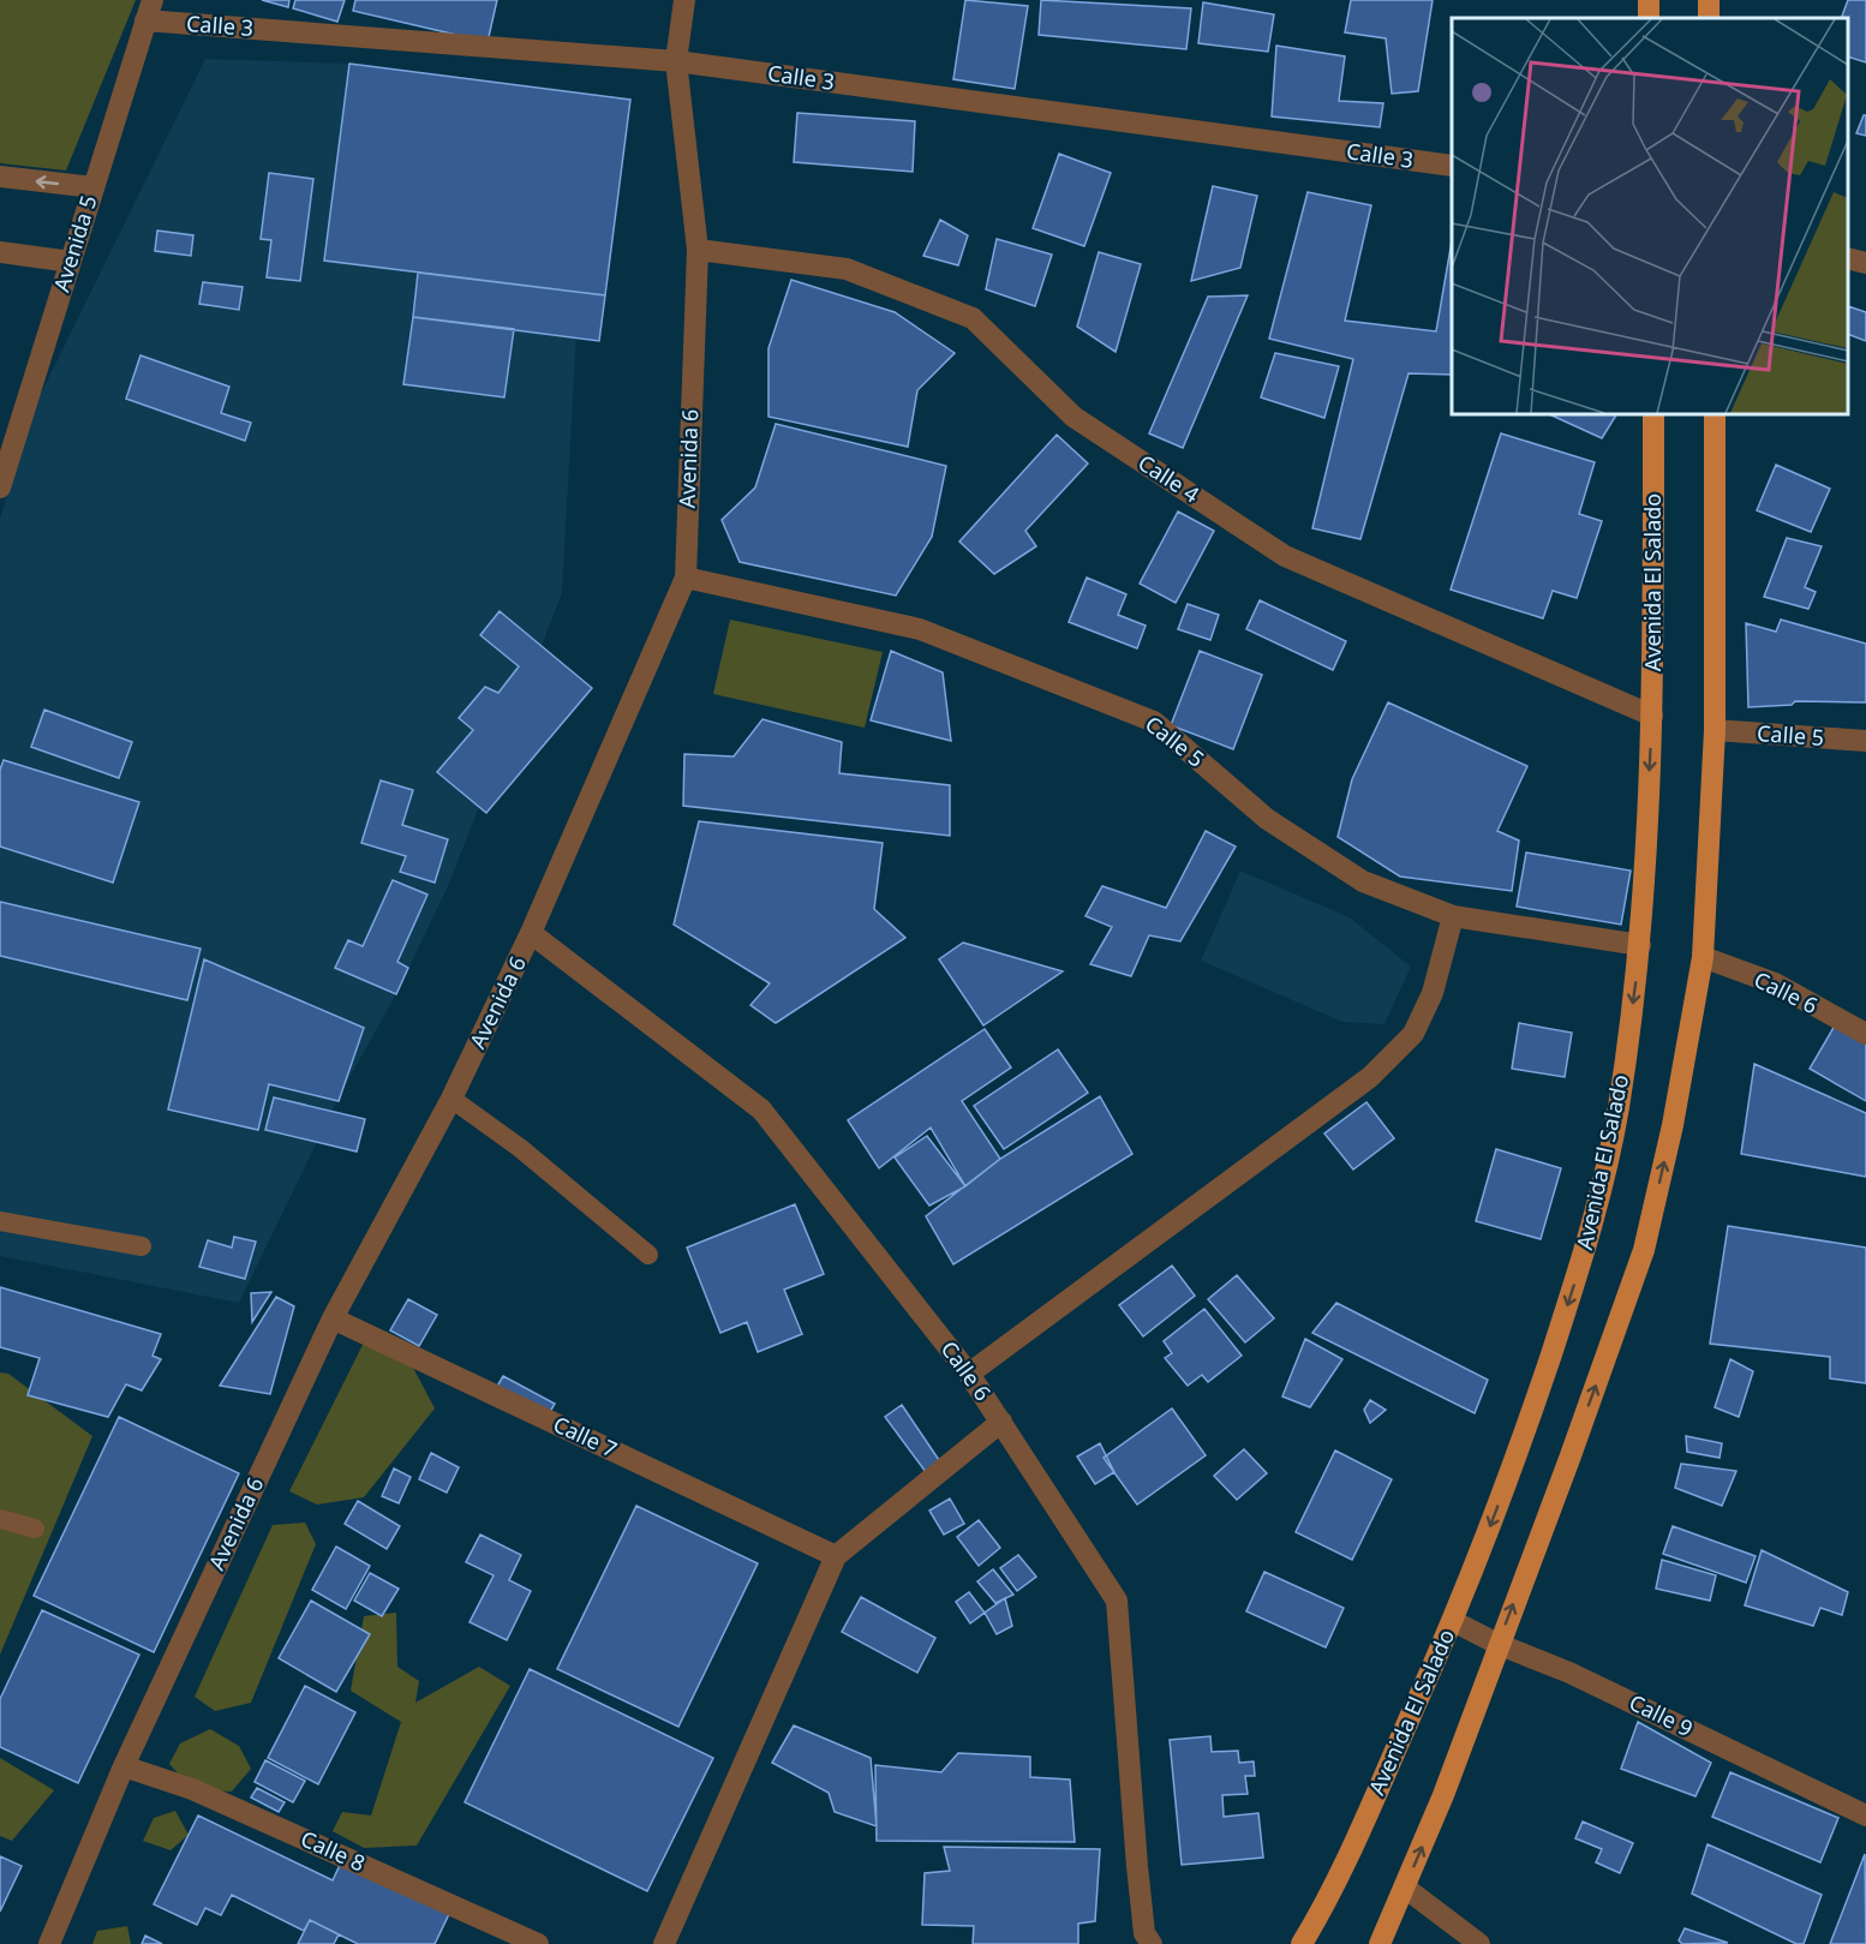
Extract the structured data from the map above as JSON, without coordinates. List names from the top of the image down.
{
  "streets": {
    "main road": ["Avenida El Salado"],
    "street": [
      "Calle 3",
      "Avenida 5",
      "Avenida 6",
      "Calle 4",
      "Calle 5",
      "Calle 6",
      "Calle 7",
      "Calle 9",
      "Calle 8"
    ]
  },
  "crossings": [
    ["Calle 3", "Avenida 5"],
    ["Calle 3", "Avenida 6"],
    ["Avenida 6", "Calle 4"],
    ["Avenida 6", "Calle 5"],
    ["Avenida 6", "Calle 6"],
    ["Avenida 6", "Calle 7"],
    ["Avenida 6", "Calle 8"],
    ["Calle 4", "Avenida El Salado"],
    ["Avenida El Salado", "Calle 5"],
    ["Avenida El Salado", "Calle 9"]
  ]
}
